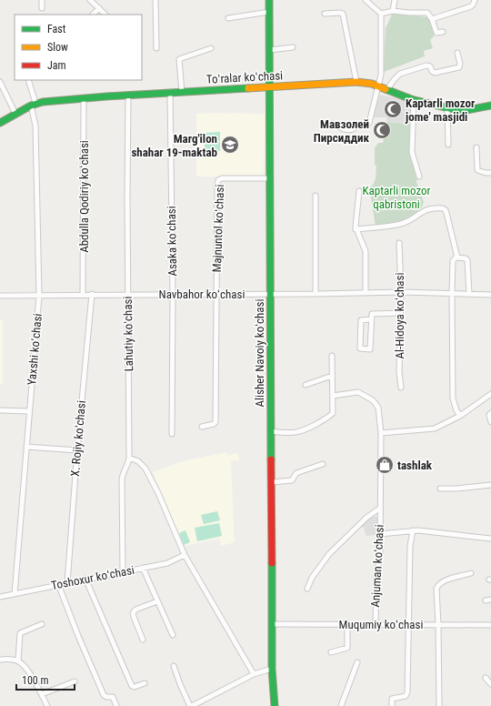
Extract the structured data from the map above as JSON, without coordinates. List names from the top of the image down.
{
  "streets": {
    "main road": ["Toʻralar koʻchasi", "Alisher Navoiy koʻchasi"],
    "street": [
      "Abdulla Qodiriy koʻchasi",
      "Majnuntol koʻchasi",
      "Asaka koʻchasi",
      "Navbahor koʻchasi",
      "Al-Hidoya koʻchasi",
      "Lahutiy koʻchasi",
      "Yaxshi koʻchasi",
      "X. Rojiy koʻchasi",
      "Anjuman koʻchasi",
      "Toshoxur koʻchasi",
      "Muqumiy koʻchasi"
    ]
  },
  "crossings": [
    ["Toʻralar koʻchasi", "Abdulla Qodiriy koʻchasi"],
    ["Toʻralar koʻchasi", "Asaka koʻchasi"],
    ["Toʻralar koʻchasi", "Lahutiy koʻchasi"],
    ["Toʻralar koʻchasi", "Yaxshi koʻchasi"],
    ["Toʻralar koʻchasi", "Alisher Navoiy koʻchasi"],
    ["Abdulla Qodiriy koʻchasi", "Navbahor koʻchasi"],
    ["Majnuntol koʻchasi", "Navbahor koʻchasi"],
    ["Majnuntol koʻchasi", "Alisher Navoiy koʻchasi"],
    ["Asaka koʻchasi", "Navbahor koʻchasi"],
    ["Navbahor koʻchasi", "Al-Hidoya koʻchasi"],
    ["Navbahor koʻchasi", "Lahutiy koʻchasi"],
    ["Navbahor koʻchasi", "Yaxshi koʻchasi"],
    ["Navbahor koʻchasi", "Alisher Navoiy koʻchasi"],
    ["Navbahor koʻchasi", "X. Rojiy koʻchasi"],
    ["Lahutiy koʻchasi", "Toshoxur koʻchasi"],
    ["Yaxshi koʻchasi", "Toshoxur koʻchasi"],
    ["Alisher Navoiy koʻchasi", "Muqumiy koʻchasi"],
    ["X. Rojiy koʻchasi", "Toshoxur koʻchasi"],
    ["Anjuman koʻchasi", "Muqumiy koʻchasi"]
  ],
  "parks": ["Kaptarli mozor qabristoni"],
  "places": {
    "mosque": ["Kaptarli mozor jome' masjidi", "Мавзолей Пирсиддик"],
    "school or university": ["Marg'ilon shahar 19-maktab"],
    "shop": ["tashlak"]
  },
  "legend": ["Fast", "Slow", "Jam"],
  "scale_bar": "100 m"
}
